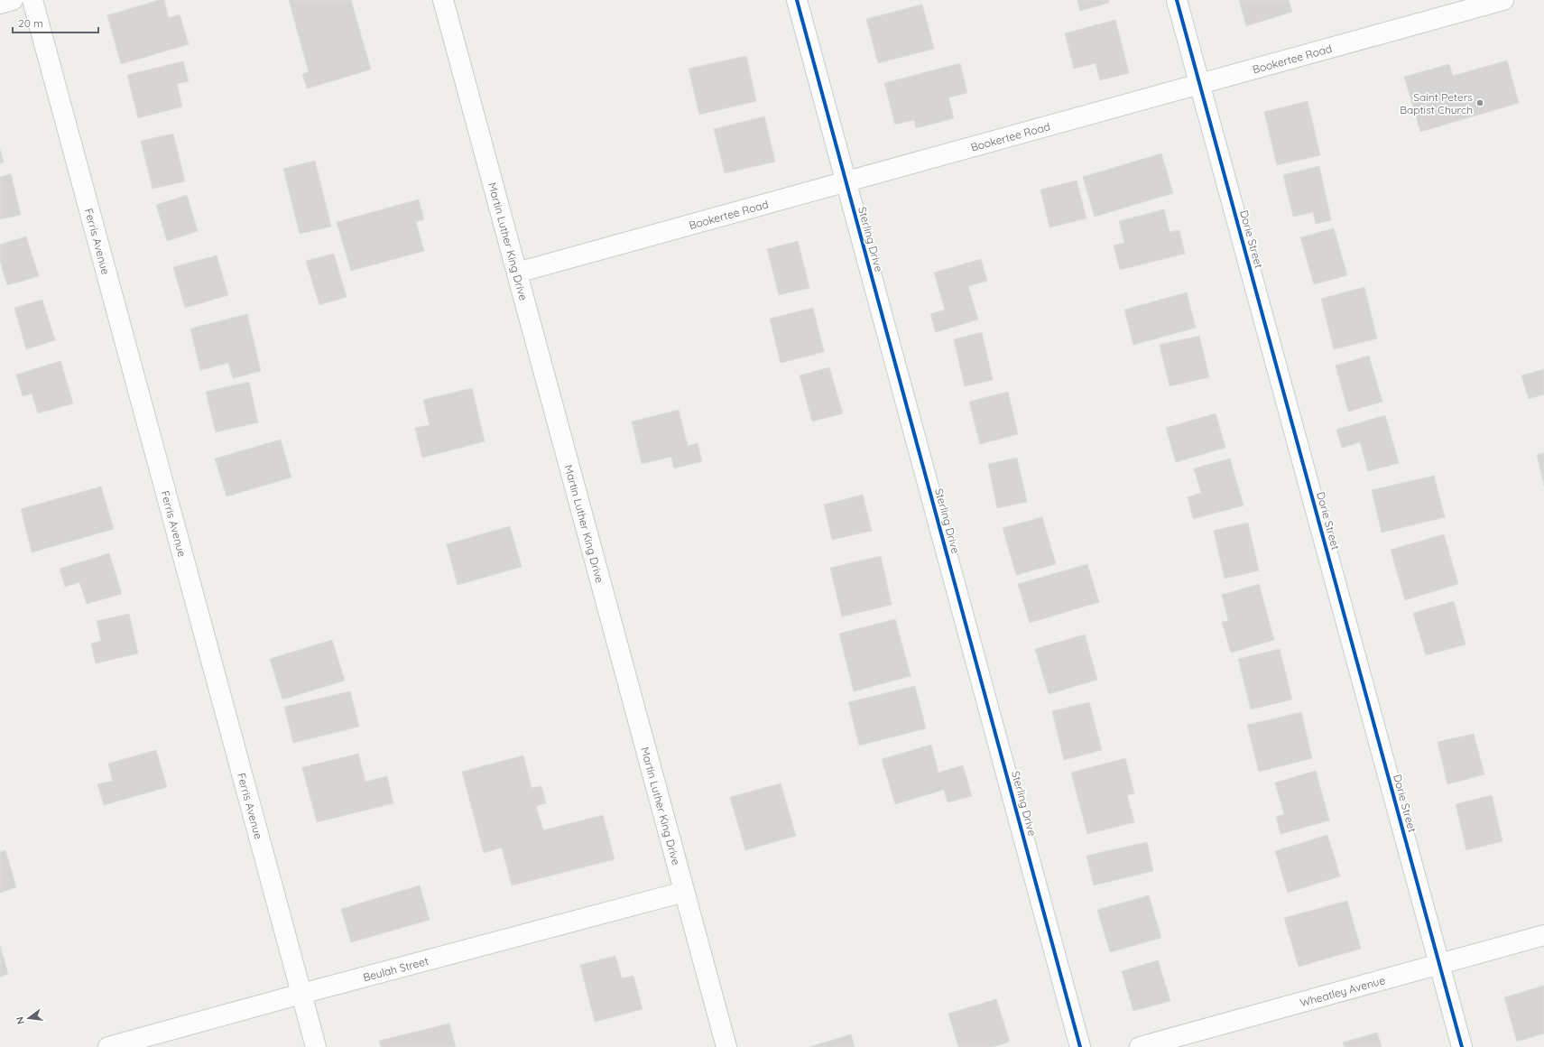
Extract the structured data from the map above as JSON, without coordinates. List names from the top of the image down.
{
  "streets": {
    "street": [
      "Bookertee Road",
      "Sterling Drive",
      "Dorie Street",
      "Ferris Avenue",
      "Martin Luther King Drive",
      "Beulah Street",
      "Wheatley Avenue"
    ]
  },
  "crossings": [
    ["Bookertee Road", "Sterling Drive"],
    ["Bookertee Road", "Dorie Street"],
    ["Bookertee Road", "Martin Luther King Drive"],
    ["Dorie Street", "Wheatley Avenue"],
    ["Ferris Avenue", "Beulah Street"],
    ["Martin Luther King Drive", "Beulah Street"]
  ],
  "places": ["Saint Peters Baptist Church"],
  "scale_bar": "20 m",
  "north": "left"
}
